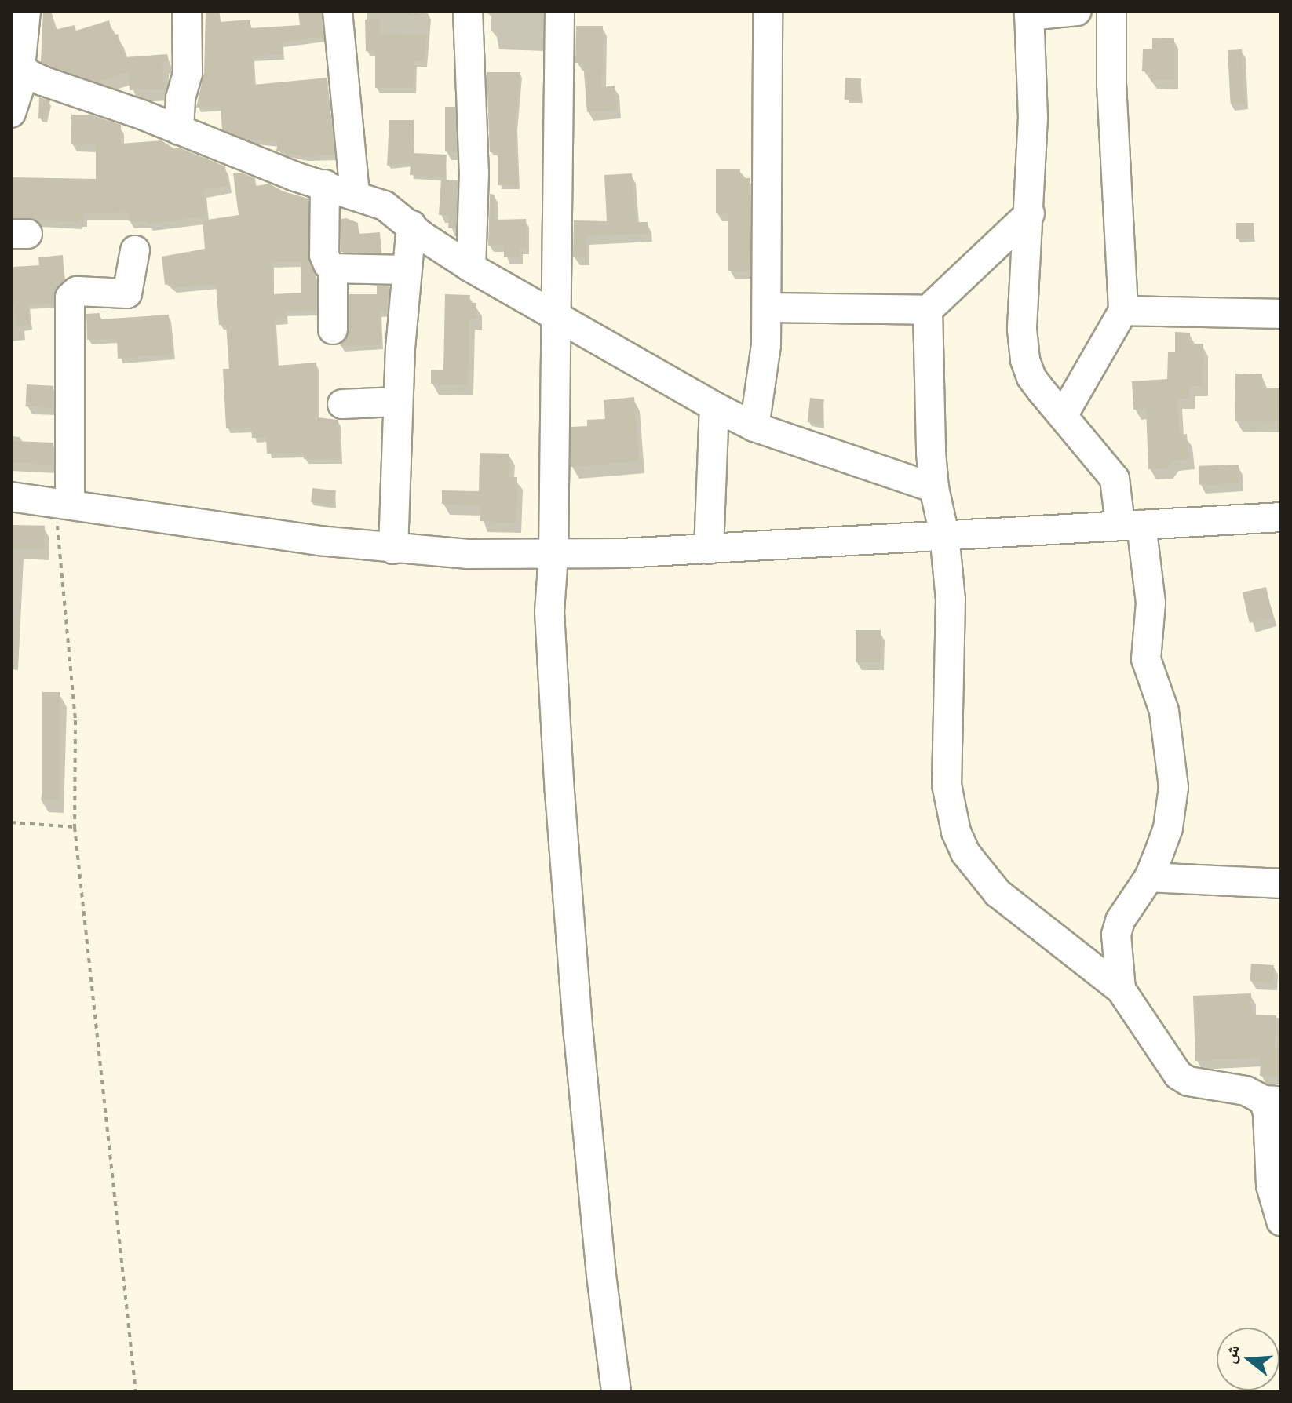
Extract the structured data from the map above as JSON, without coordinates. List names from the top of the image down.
{
  "north": "left"
}
